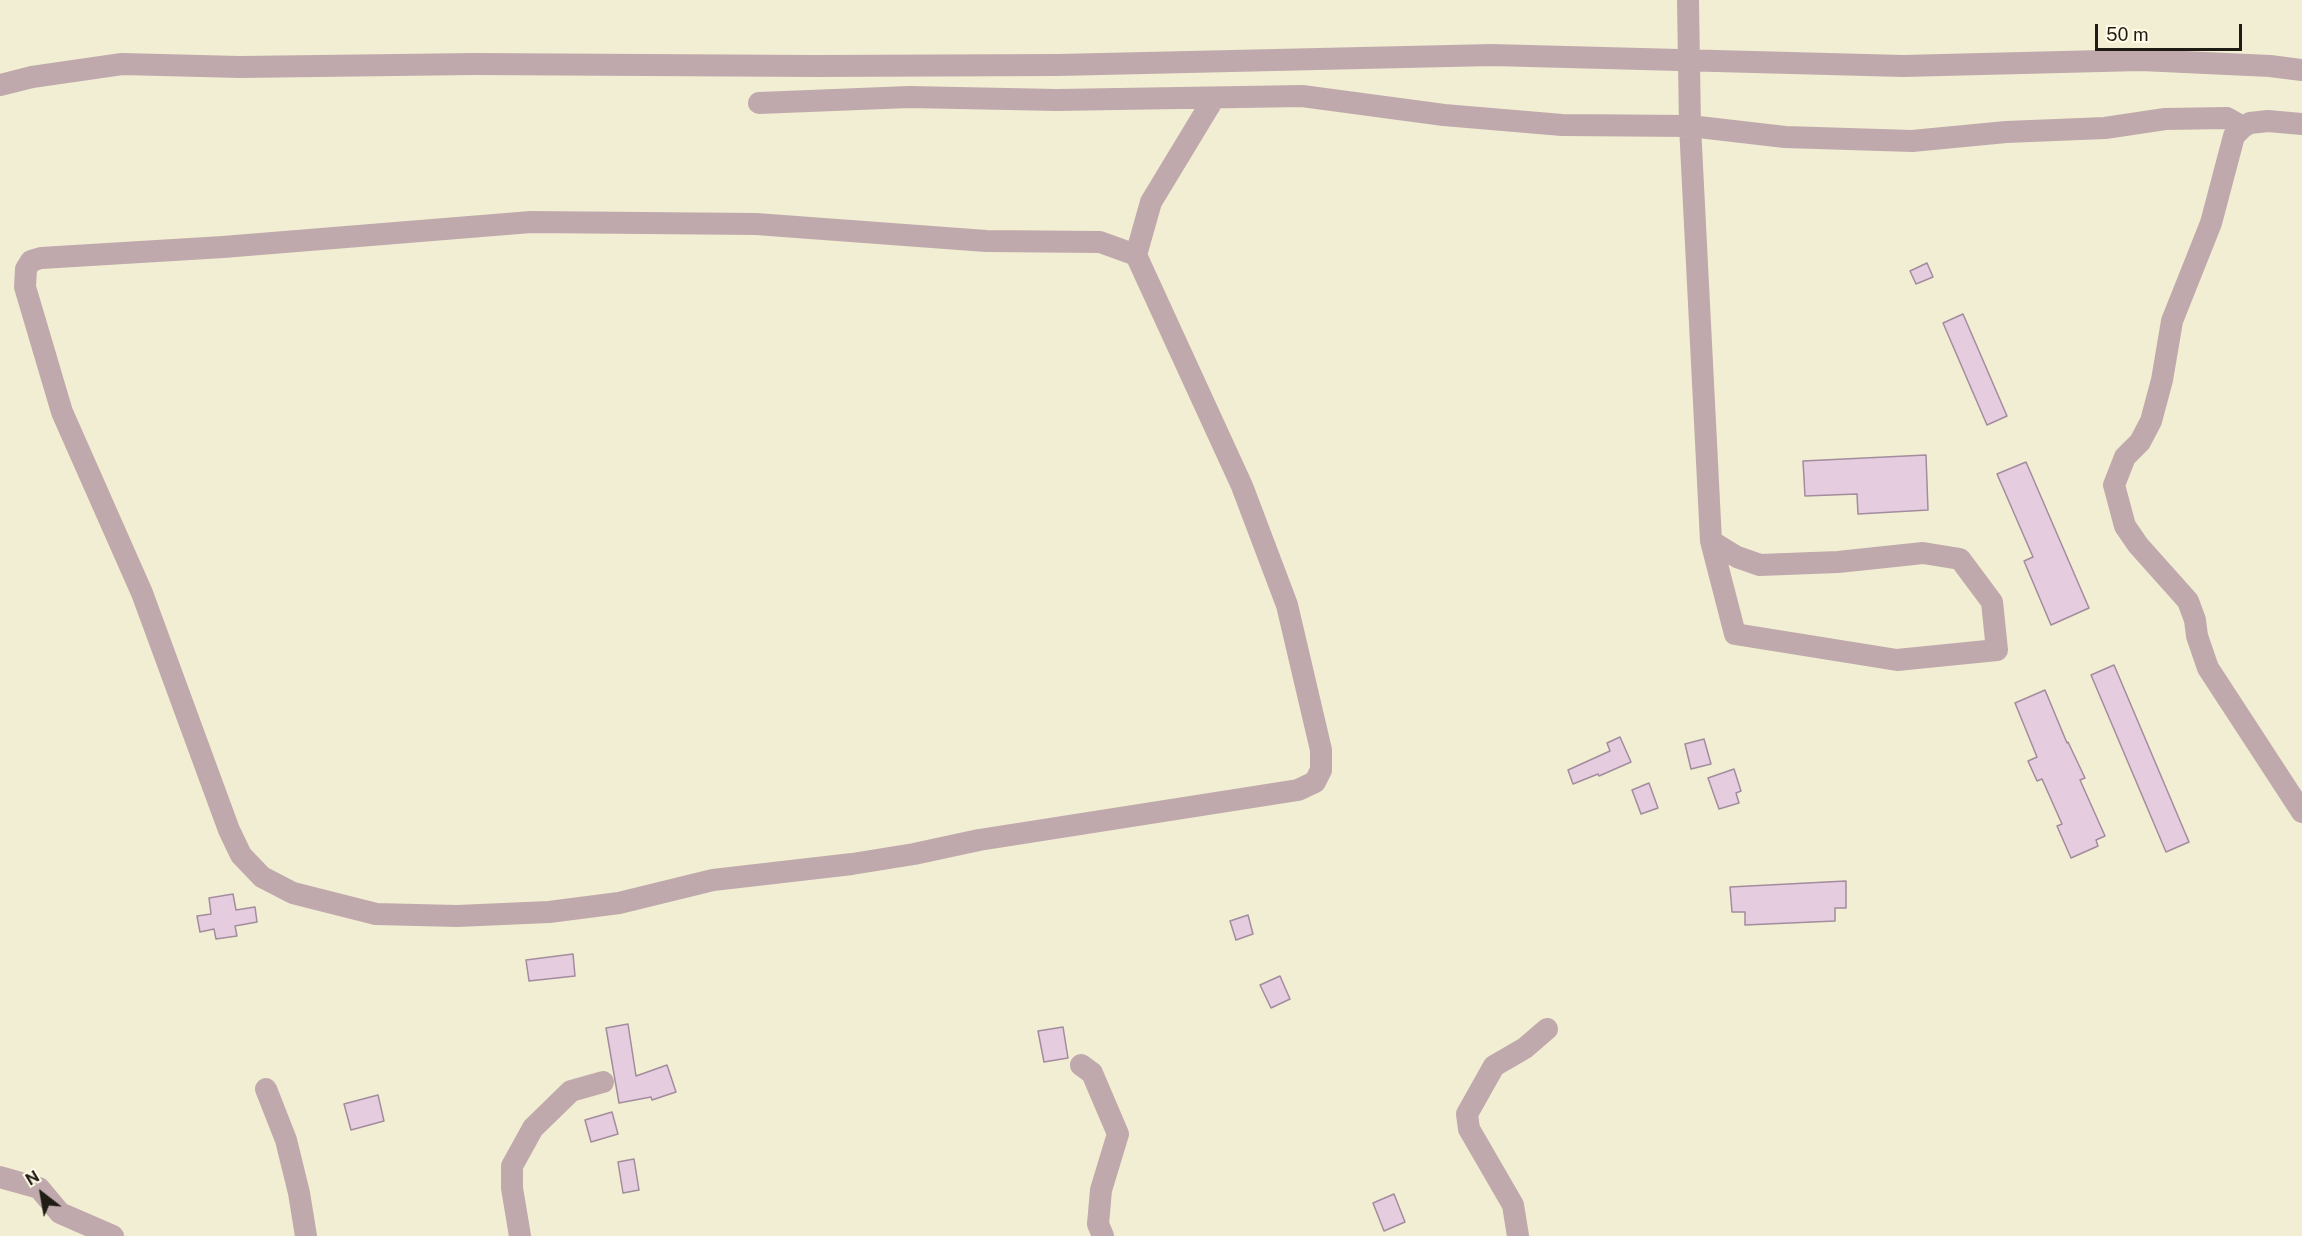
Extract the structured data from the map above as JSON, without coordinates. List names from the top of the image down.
{
  "scale_bar": "50 m",
  "north": "top left"
}
